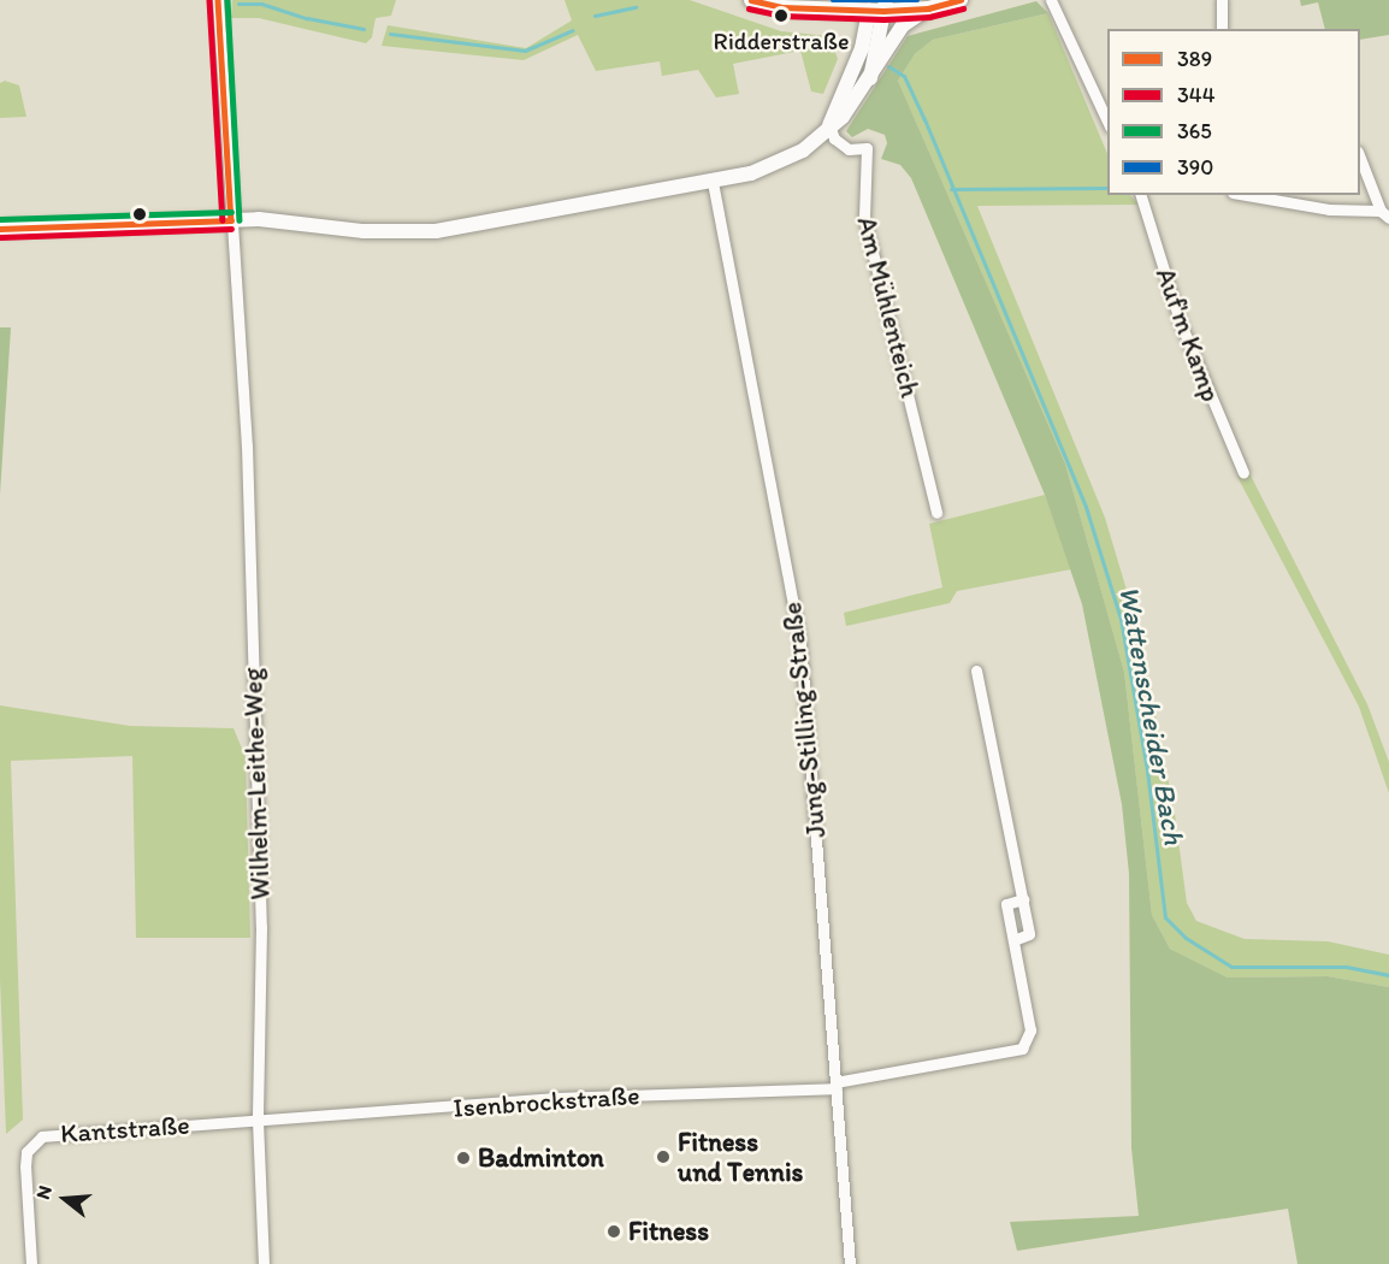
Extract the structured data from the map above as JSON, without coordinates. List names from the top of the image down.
{
  "streets": {
    "street": [
      "Am Mühlenteich",
      "Auf'm Kamp",
      "Jung-Stilling-Straße",
      "Wilhelm-Leithe-Weg",
      "Isenbrockstraße",
      "Kantstraße"
    ]
  },
  "crossings": [
    ["Jung-Stilling-Straße", "Isenbrockstraße"],
    ["Wilhelm-Leithe-Weg", "Isenbrockstraße"],
    ["Wilhelm-Leithe-Weg", "Kantstraße"],
    ["Isenbrockstraße", "Kantstraße"]
  ],
  "water": ["Wattenscheider Bach"],
  "places": [
    "Ridderstraße",
    "Fitness und Tennis",
    "Badminton",
    "Fitness"
  ],
  "lines": [
    "transit line 389",
    "transit line 344",
    "transit line 365",
    "transit line 390"
  ],
  "legend": [
    "389",
    "344",
    "365",
    "390"
  ],
  "north": "left"
}
